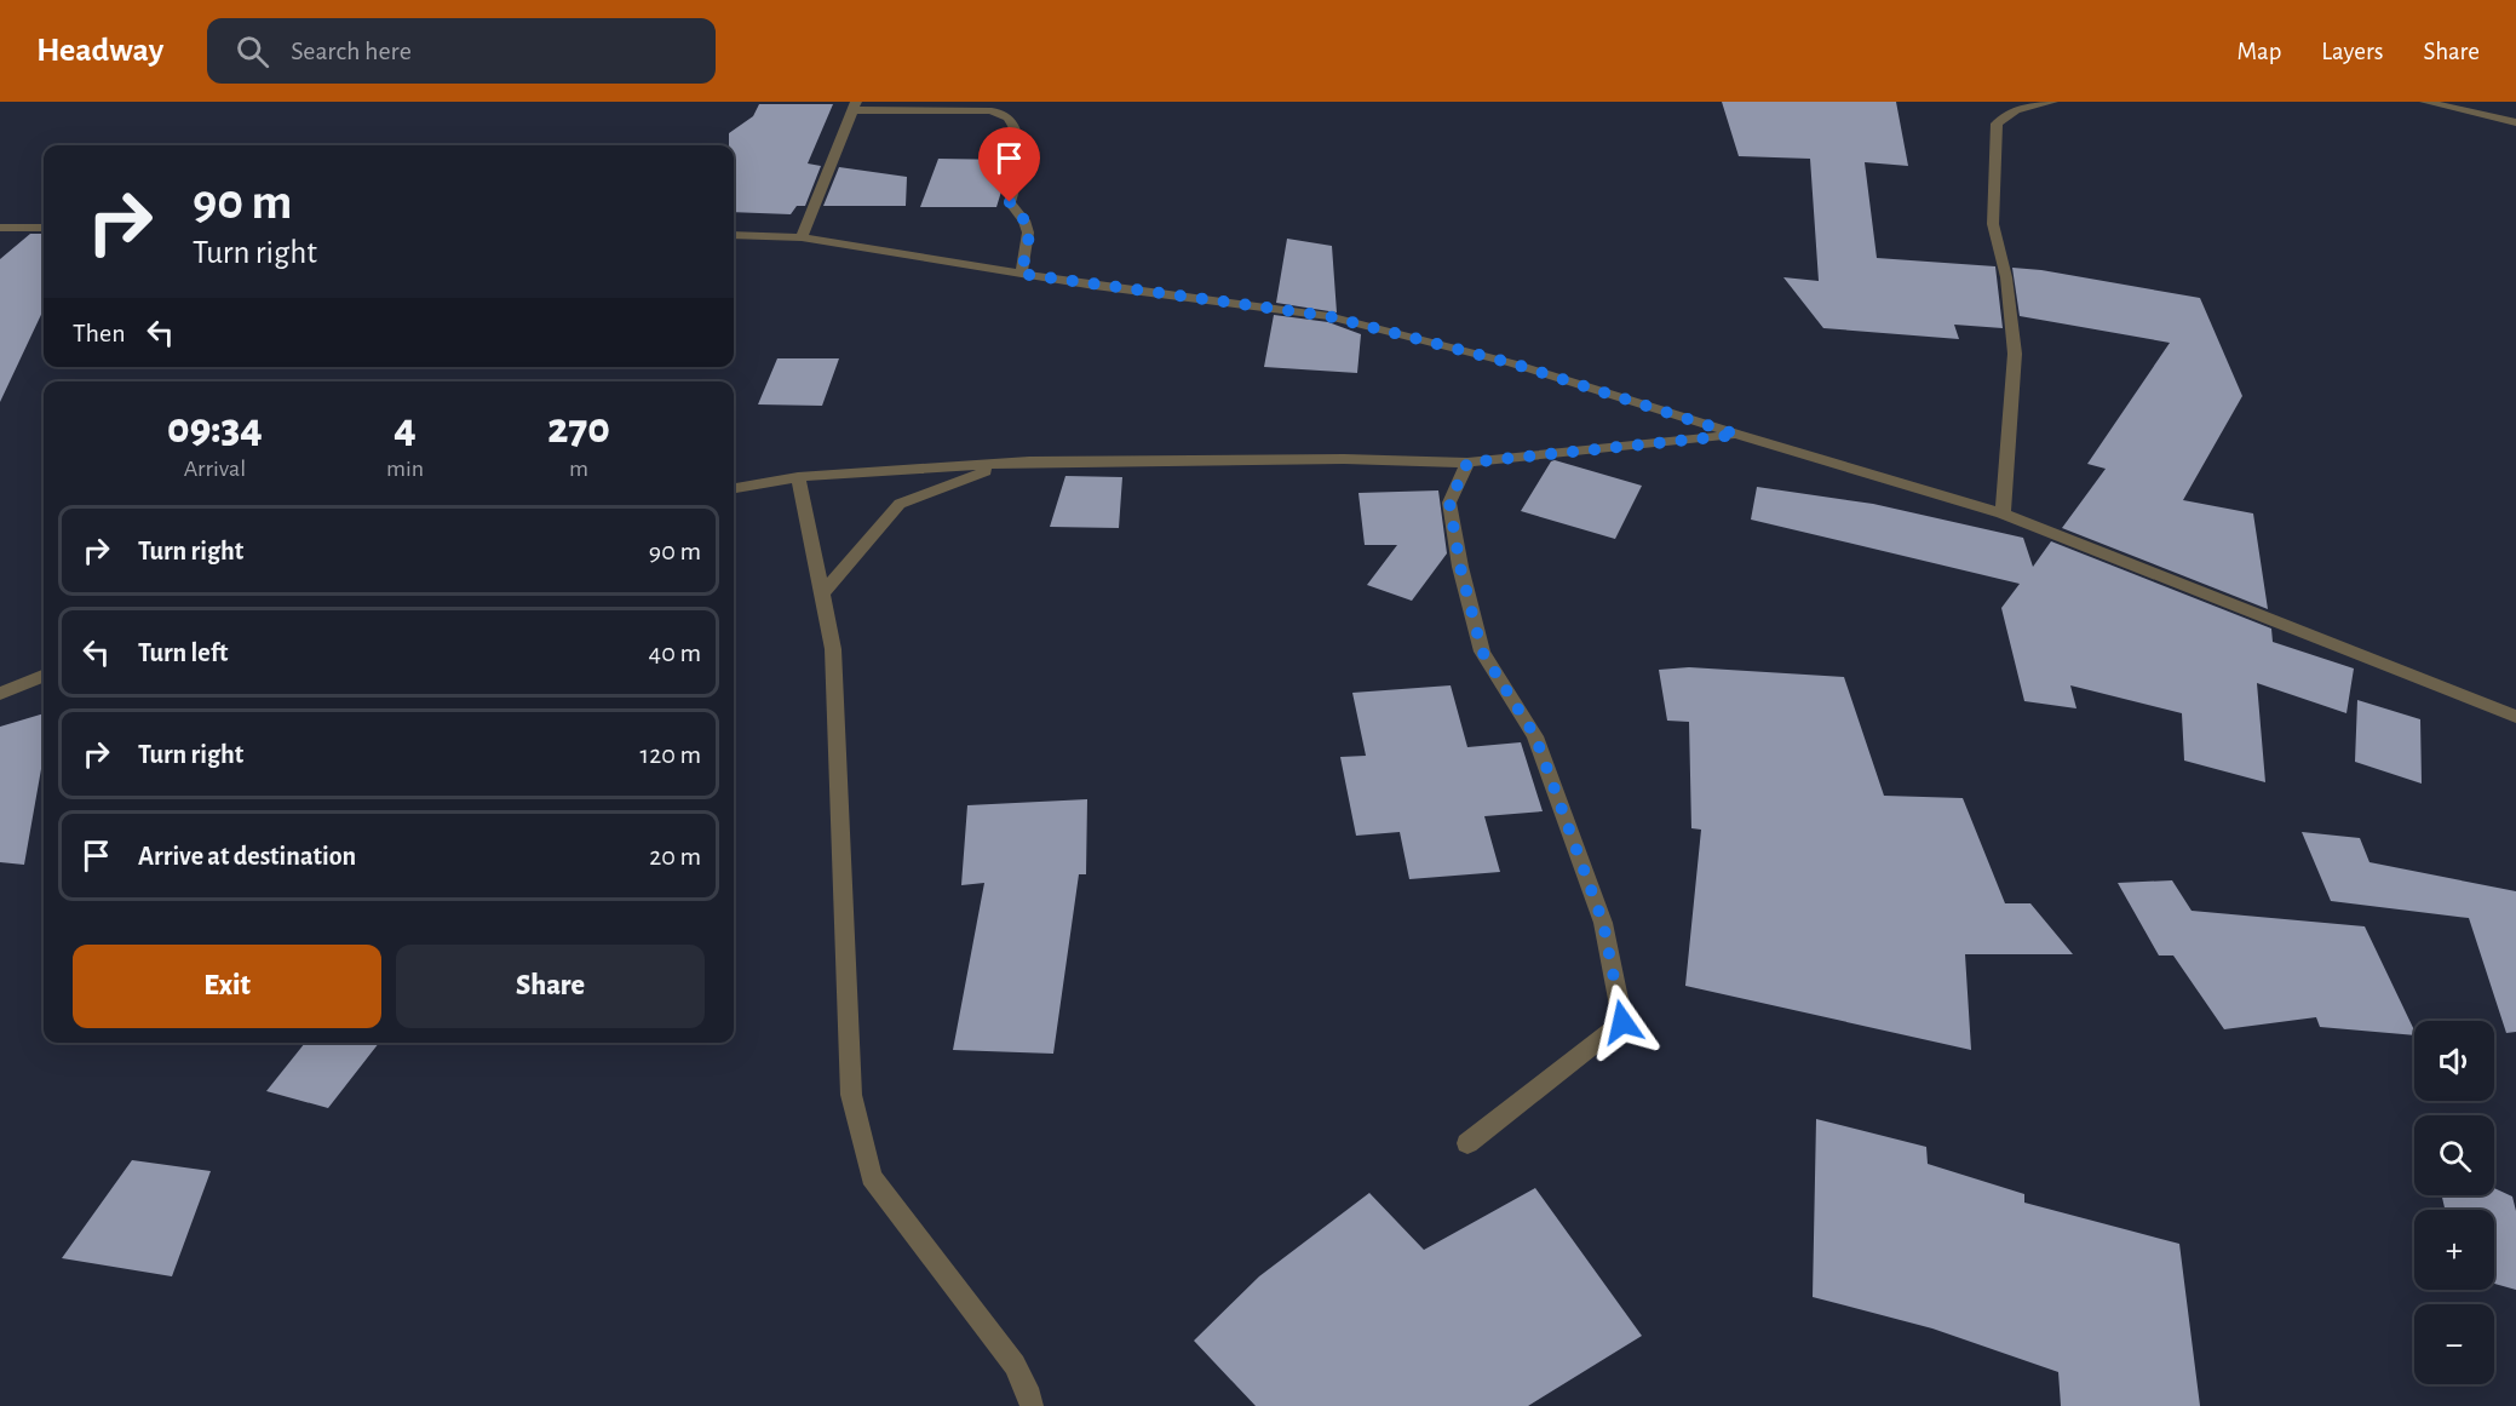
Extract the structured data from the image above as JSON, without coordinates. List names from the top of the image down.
{
  "page": {
    "header": "Headway",
    "search": "Search here",
    "nav": ["Map", "Layers", "Share"],
    "turn": ["90 m", "Turn right"],
    "then": "Then",
    "eta": [
      "09:34",
      "Arrival",
      "4",
      "min",
      "270",
      "m"
    ],
    "list": [
      {
        "name": "Turn right",
        "value": "90 m"
      },
      {
        "name": "Turn left",
        "value": "40 m"
      },
      {
        "name": "Turn right",
        "value": "120 m"
      },
      {
        "name": "Arrive at destination",
        "value": "20 m"
      }
    ],
    "buttons": ["Exit", "Share"],
    "map_buttons": ["+", "−"]
  }
}
